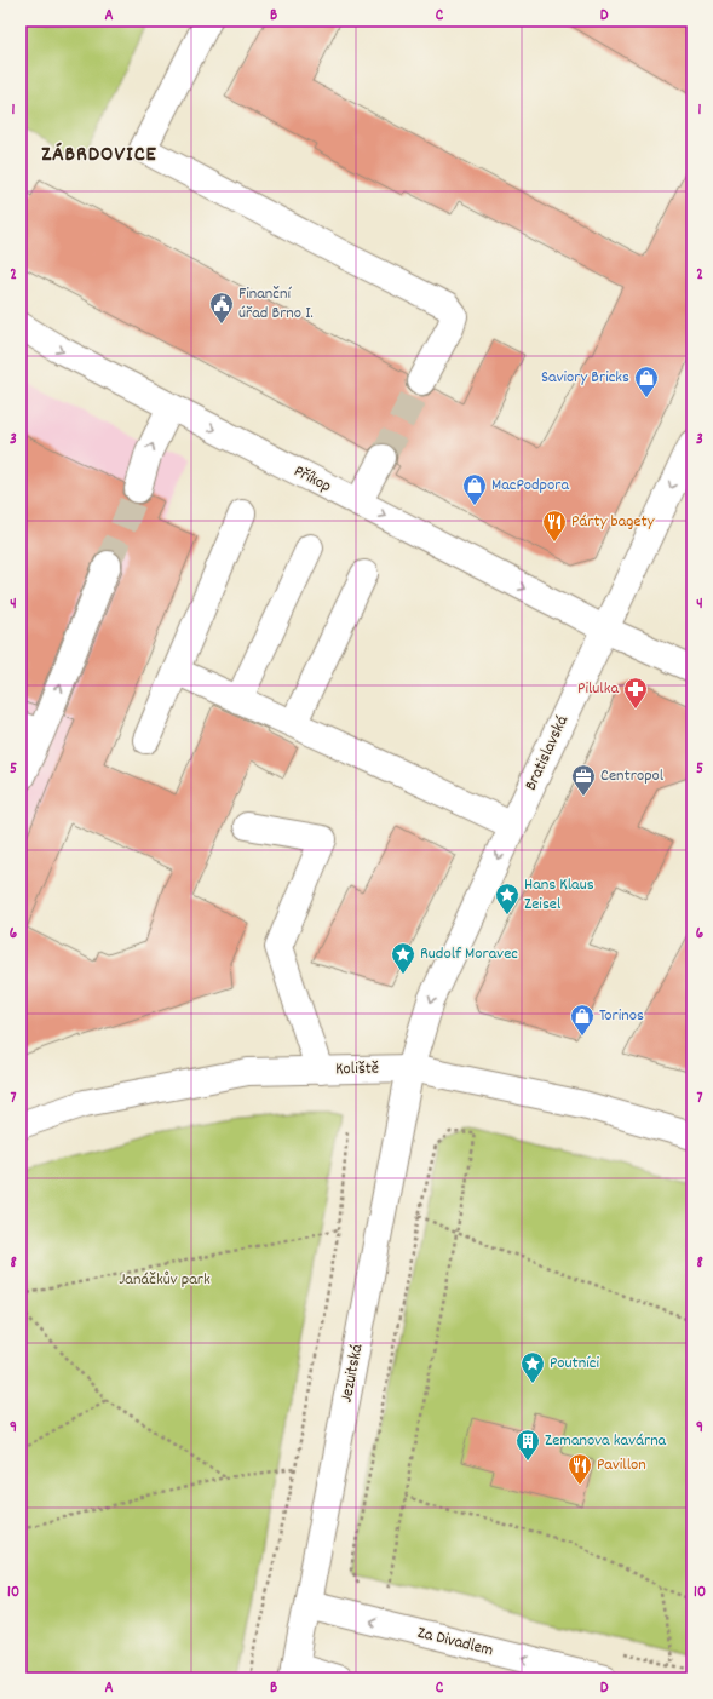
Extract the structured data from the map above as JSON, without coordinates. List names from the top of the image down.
{
  "streets": {
    "street": [
      "Příkop",
      "Bratislavská",
      "Koliště",
      "Jezuitská",
      "Za Divadlem"
    ]
  },
  "crossings": [
    ["Příkop", "Bratislavská"],
    ["Bratislavská", "Koliště"],
    ["Bratislavská", "Jezuitská"],
    ["Koliště", "Jezuitská"],
    ["Jezuitská", "Za Divadlem"]
  ],
  "one_way": ["Bratislavská", "Za Divadlem"],
  "districts": ["ZÁBRDOVICE"],
  "parks": ["Janáčkův park"],
  "places": {
    "public building": ["Finanční úřad Brno I."],
    "shop": ["Saviory Bricks", "MacPodpora", "Torinos"],
    "restaurant": ["Párty bagety", "Pavillon"],
    "pharmacy": ["Pilulka"],
    "office": ["Centropol"],
    "place": ["Hans Klaus Zeisel", "Rudolf Moravec", "Poutníci"],
    "building": ["Zemanova kavárna"]
  },
  "grid": {
    "columns": [
      "A",
      "B",
      "C",
      "D"
    ],
    "rows": [
      "1",
      "2",
      "3",
      "4",
      "5",
      "6",
      "7",
      "8",
      "9",
      "10"
    ]
  }
}
